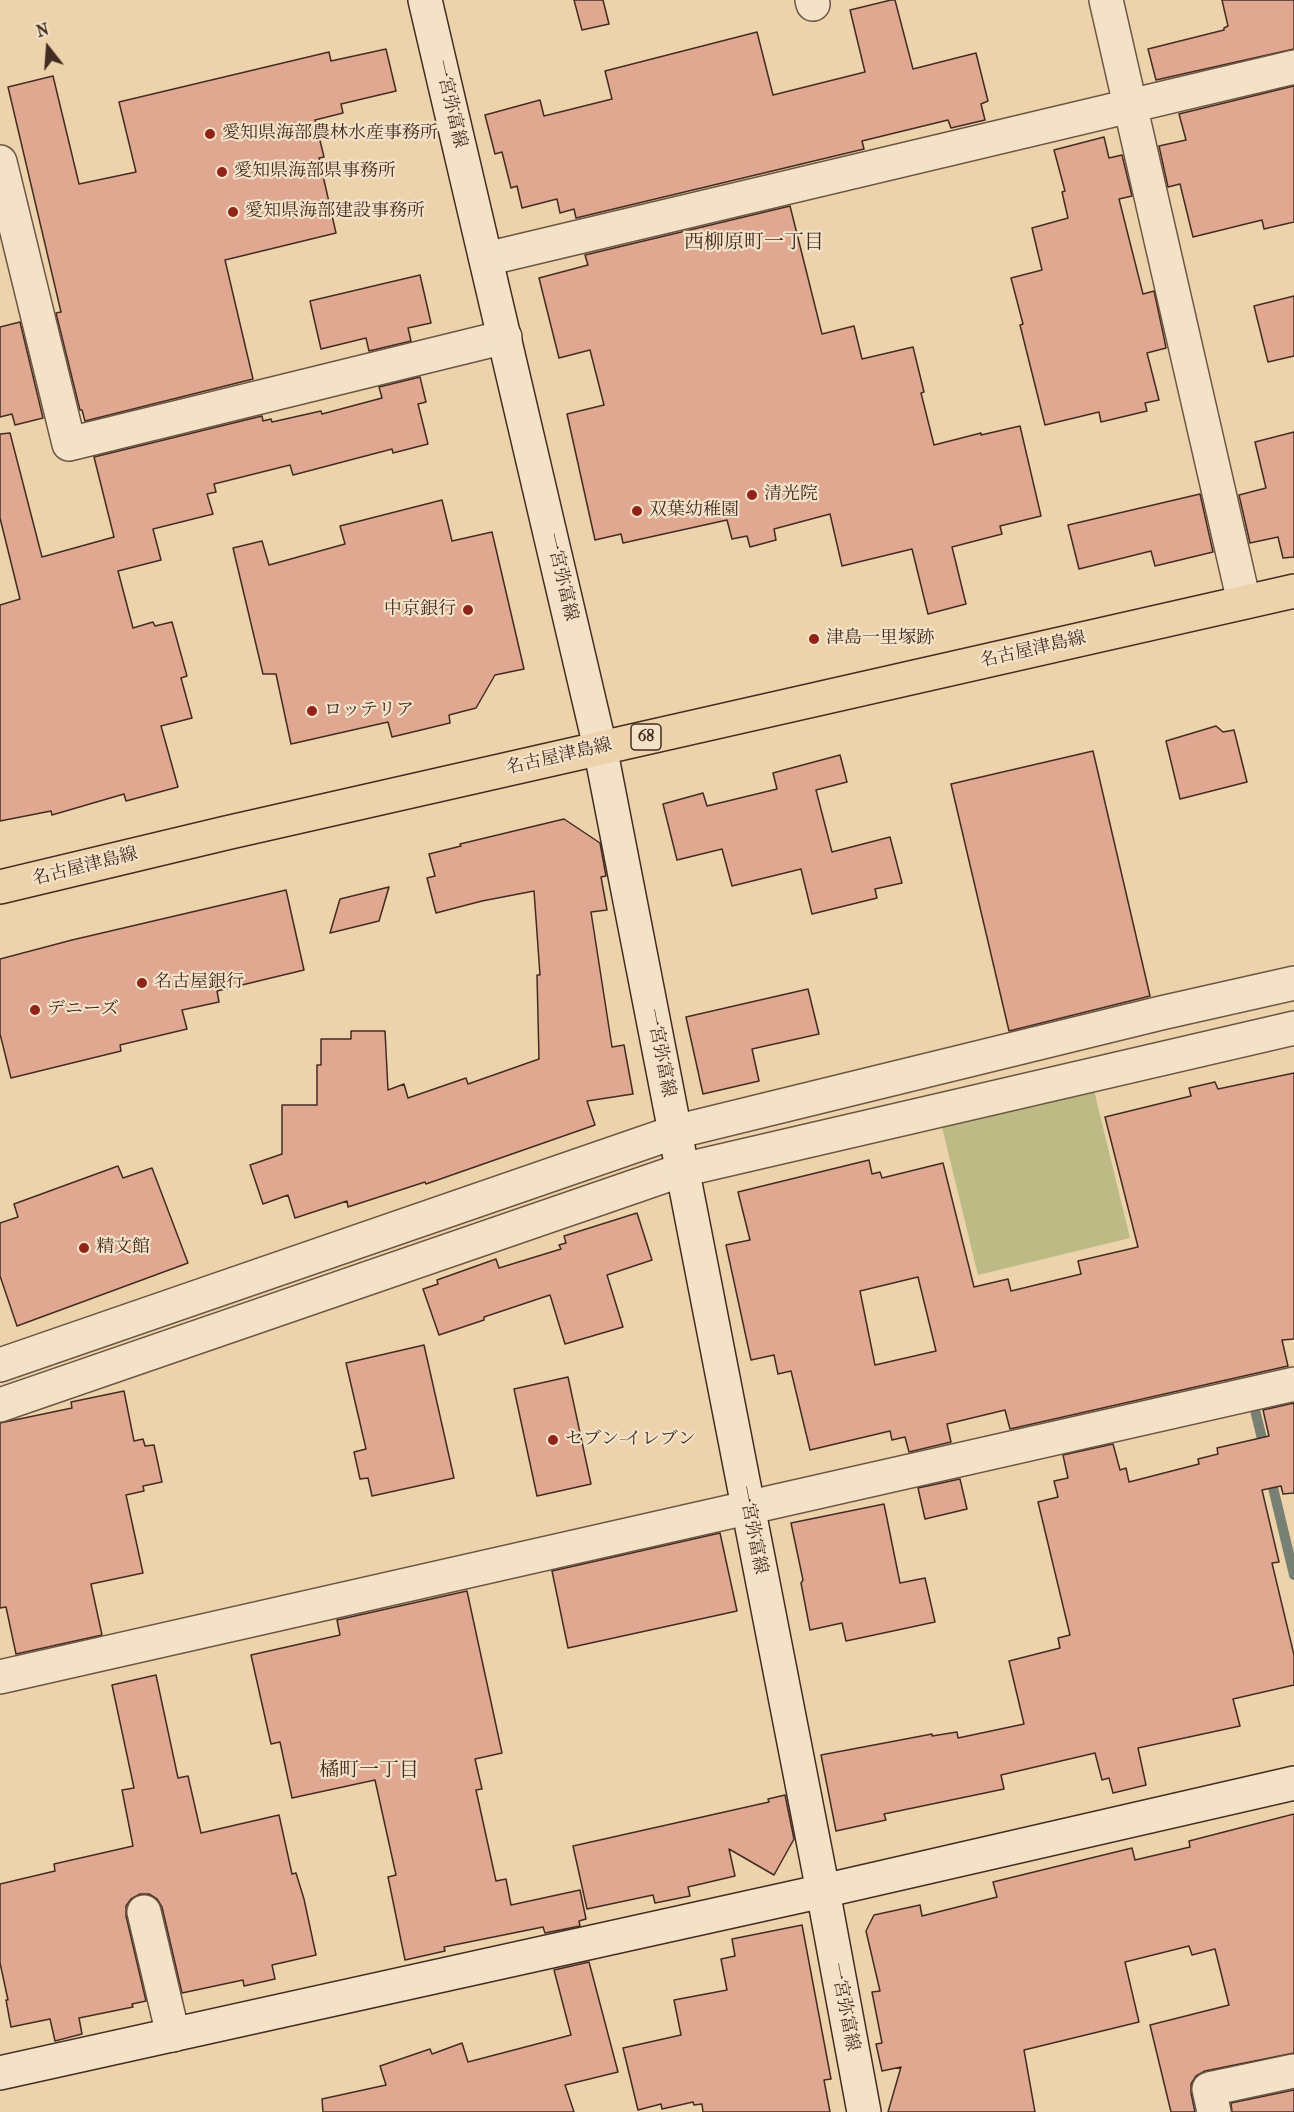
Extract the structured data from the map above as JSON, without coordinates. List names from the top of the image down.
{
  "streets": {
    "main road": ["名古屋津島線", "68"],
    "street": ["一宮弥富線"]
  },
  "crossings": [
    ["一宮弥富線", "名古屋津島線"]
  ],
  "districts": ["西柳原町一丁目", "橘町一丁目"],
  "places": [
    "愛知県海部農林水産事務所",
    "愛知県海部県事務所",
    "愛知県海部建設事務所",
    "清光院",
    "双葉幼稚園",
    "中京銀行",
    "津島一里塚跡",
    "ロッテリア",
    "名古屋銀行",
    "デニーズ",
    "精文館",
    "セブン-イレブン"
  ],
  "north": "top"
}
